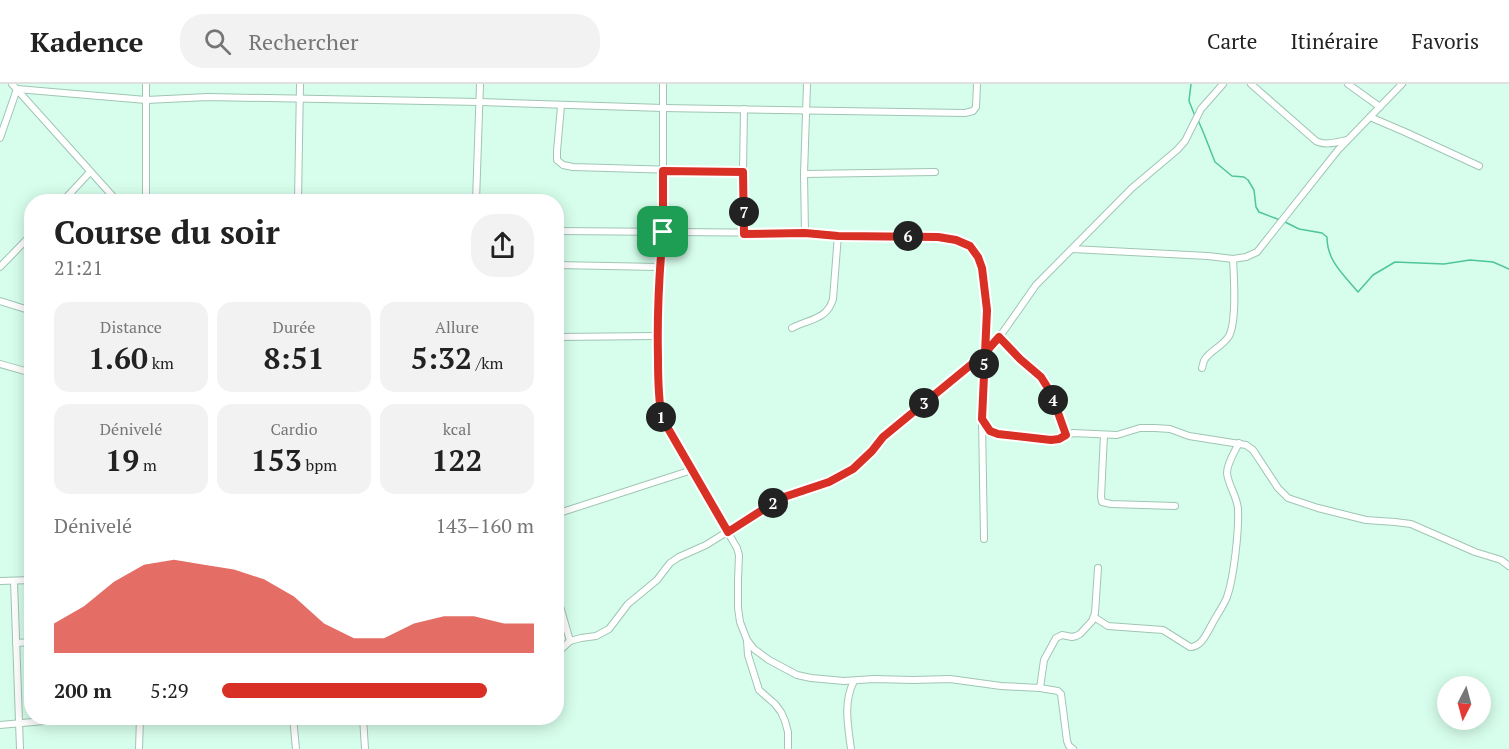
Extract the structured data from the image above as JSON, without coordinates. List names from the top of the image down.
{
  "north": "bottom",
  "page": {
    "header": "Kadence",
    "search": "Rechercher",
    "nav": ["Carte", "Itinéraire", "Favoris"],
    "heading": ["Course du soir", "21:21"],
    "pins": [
      "7",
      "6",
      "5",
      "4",
      "3",
      "1",
      "2"
    ],
    "stats": [
      ["Distance", "1.60 km"],
      ["Durée", "8:51"],
      ["Allure", "5:32 /km"],
      ["Dénivelé", "19 m"],
      ["Cardio", "153 bpm"],
      ["kcal", "122"]
    ],
    "chart": ["Dénivelé", "143–160 m"],
    "list": [
      {
        "name": "200 m",
        "note": "5:29"
      }
    ]
  }
}
